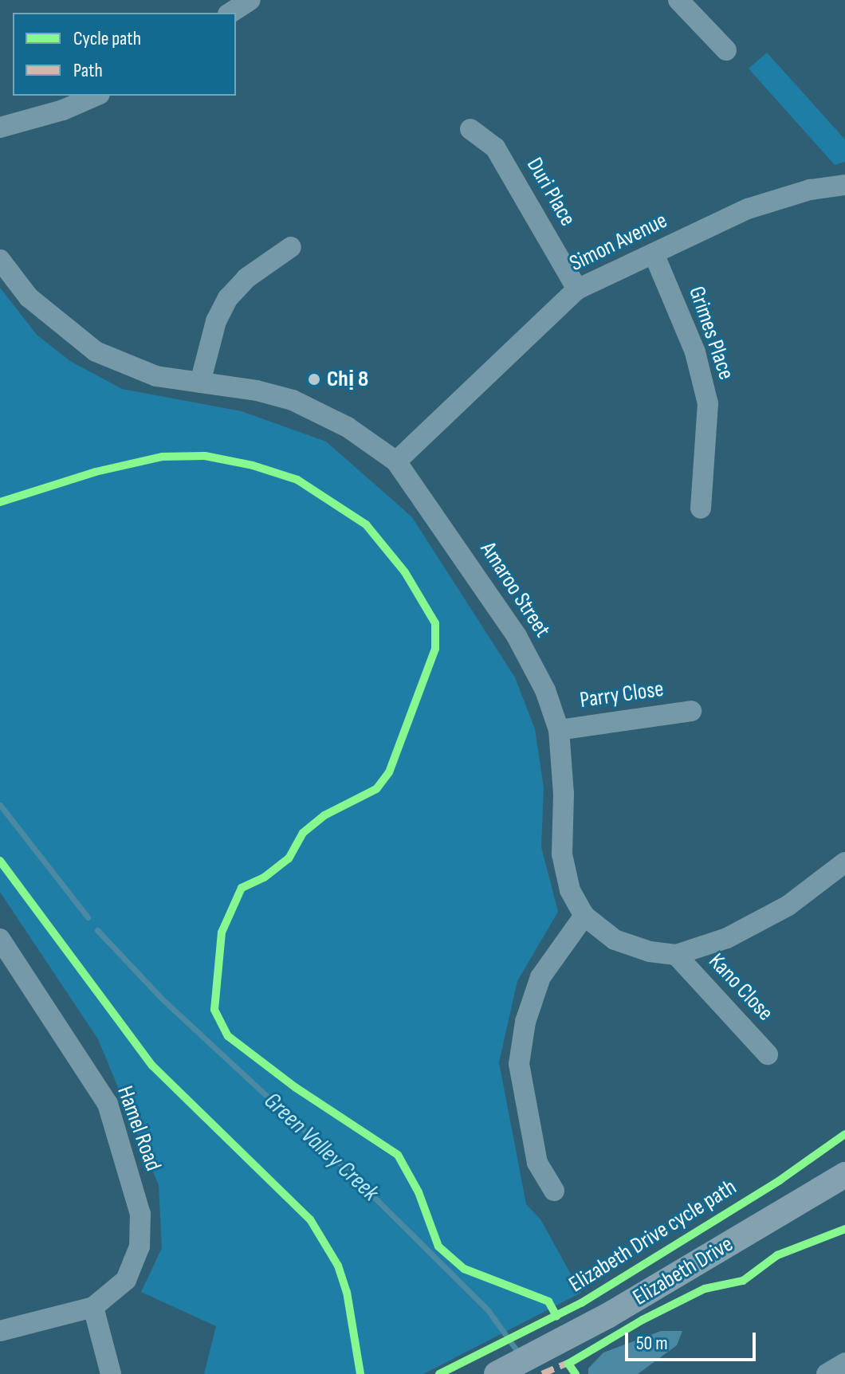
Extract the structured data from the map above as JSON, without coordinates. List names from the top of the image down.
{
  "streets": {
    "main road": ["Elizabeth Drive"],
    "street": [
      "Duri Place",
      "Simon Avenue",
      "Grimes Place",
      "Amaroo Street",
      "Parry Close",
      "Kano Close",
      "Hamel Road"
    ],
    "cycle path": ["Elizabeth Drive cycle path"]
  },
  "crossings": [
    ["Duri Place", "Simon Avenue"],
    ["Simon Avenue", "Grimes Place"],
    ["Simon Avenue", "Amaroo Street"],
    ["Amaroo Street", "Parry Close"],
    ["Amaroo Street", "Kano Close"]
  ],
  "water": ["Green Valley Creek"],
  "places": ["Chị 8"],
  "legend": ["Cycle path", "Path"],
  "scale_bar": "50 m"
}
